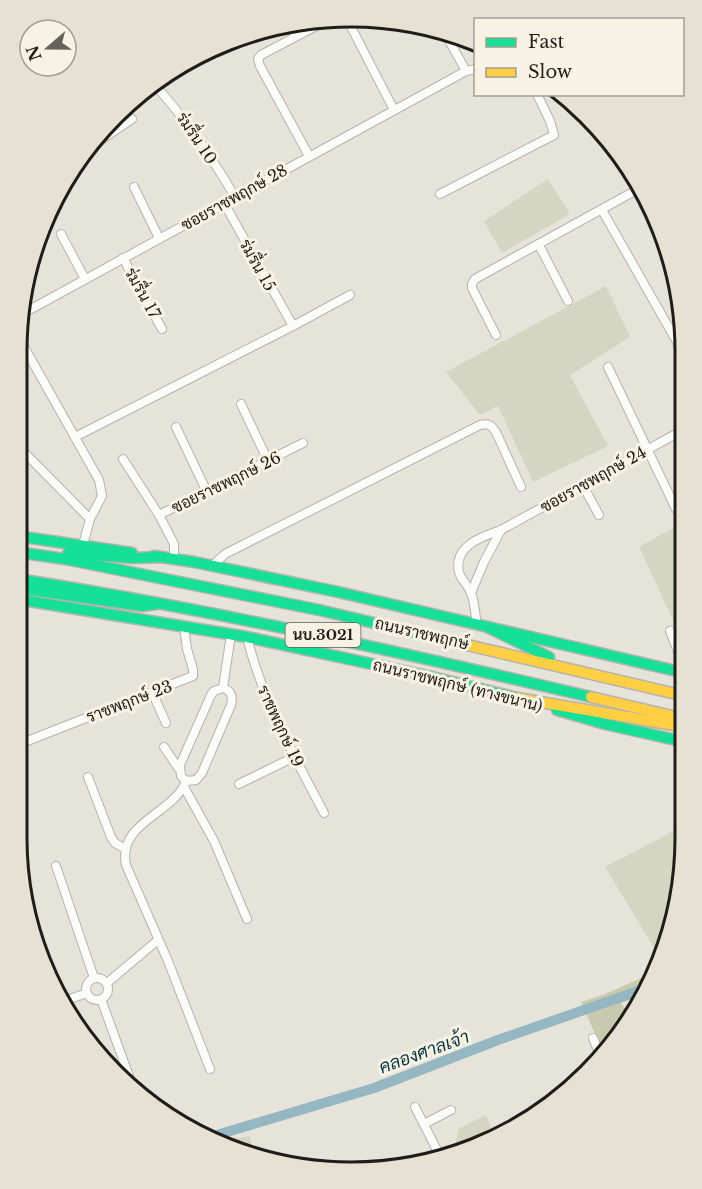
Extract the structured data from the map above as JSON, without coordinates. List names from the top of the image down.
{
  "streets": {
    "main road": ["ถนนราชพฤกษ์", "นบ.3021", "ถนนราชพฤกษ์ (ทางขนาน)"],
    "street": [
      "ร่มรื่น 10",
      "ซอยราชพฤกษ์ 28",
      "ร่มรื่น 15",
      "ร่มรื่น 17",
      "ซอยราชพฤกษ์ 24",
      "ซอยราชพฤกษ์ 26",
      "ราชพฤกษ์ 23",
      "ราชพฤกษ์ 19"
    ]
  },
  "crossings": [
    ["ร่มรื่น 10", "ซอยราชพฤกษ์ 28"],
    ["ซอยราชพฤกษ์ 28", "ร่มรื่น 15"],
    ["ซอยราชพฤกษ์ 28", "ร่มรื่น 17"],
    ["ถนนราชพฤกษ์ (ทางขนาน)", "ราชพฤกษ์ 23"],
    ["ถนนราชพฤกษ์ (ทางขนาน)", "ราชพฤกษ์ 19"]
  ],
  "water": ["คลองศาลเจ้า"],
  "legend": ["Fast", "Slow"],
  "north": "left"
}
